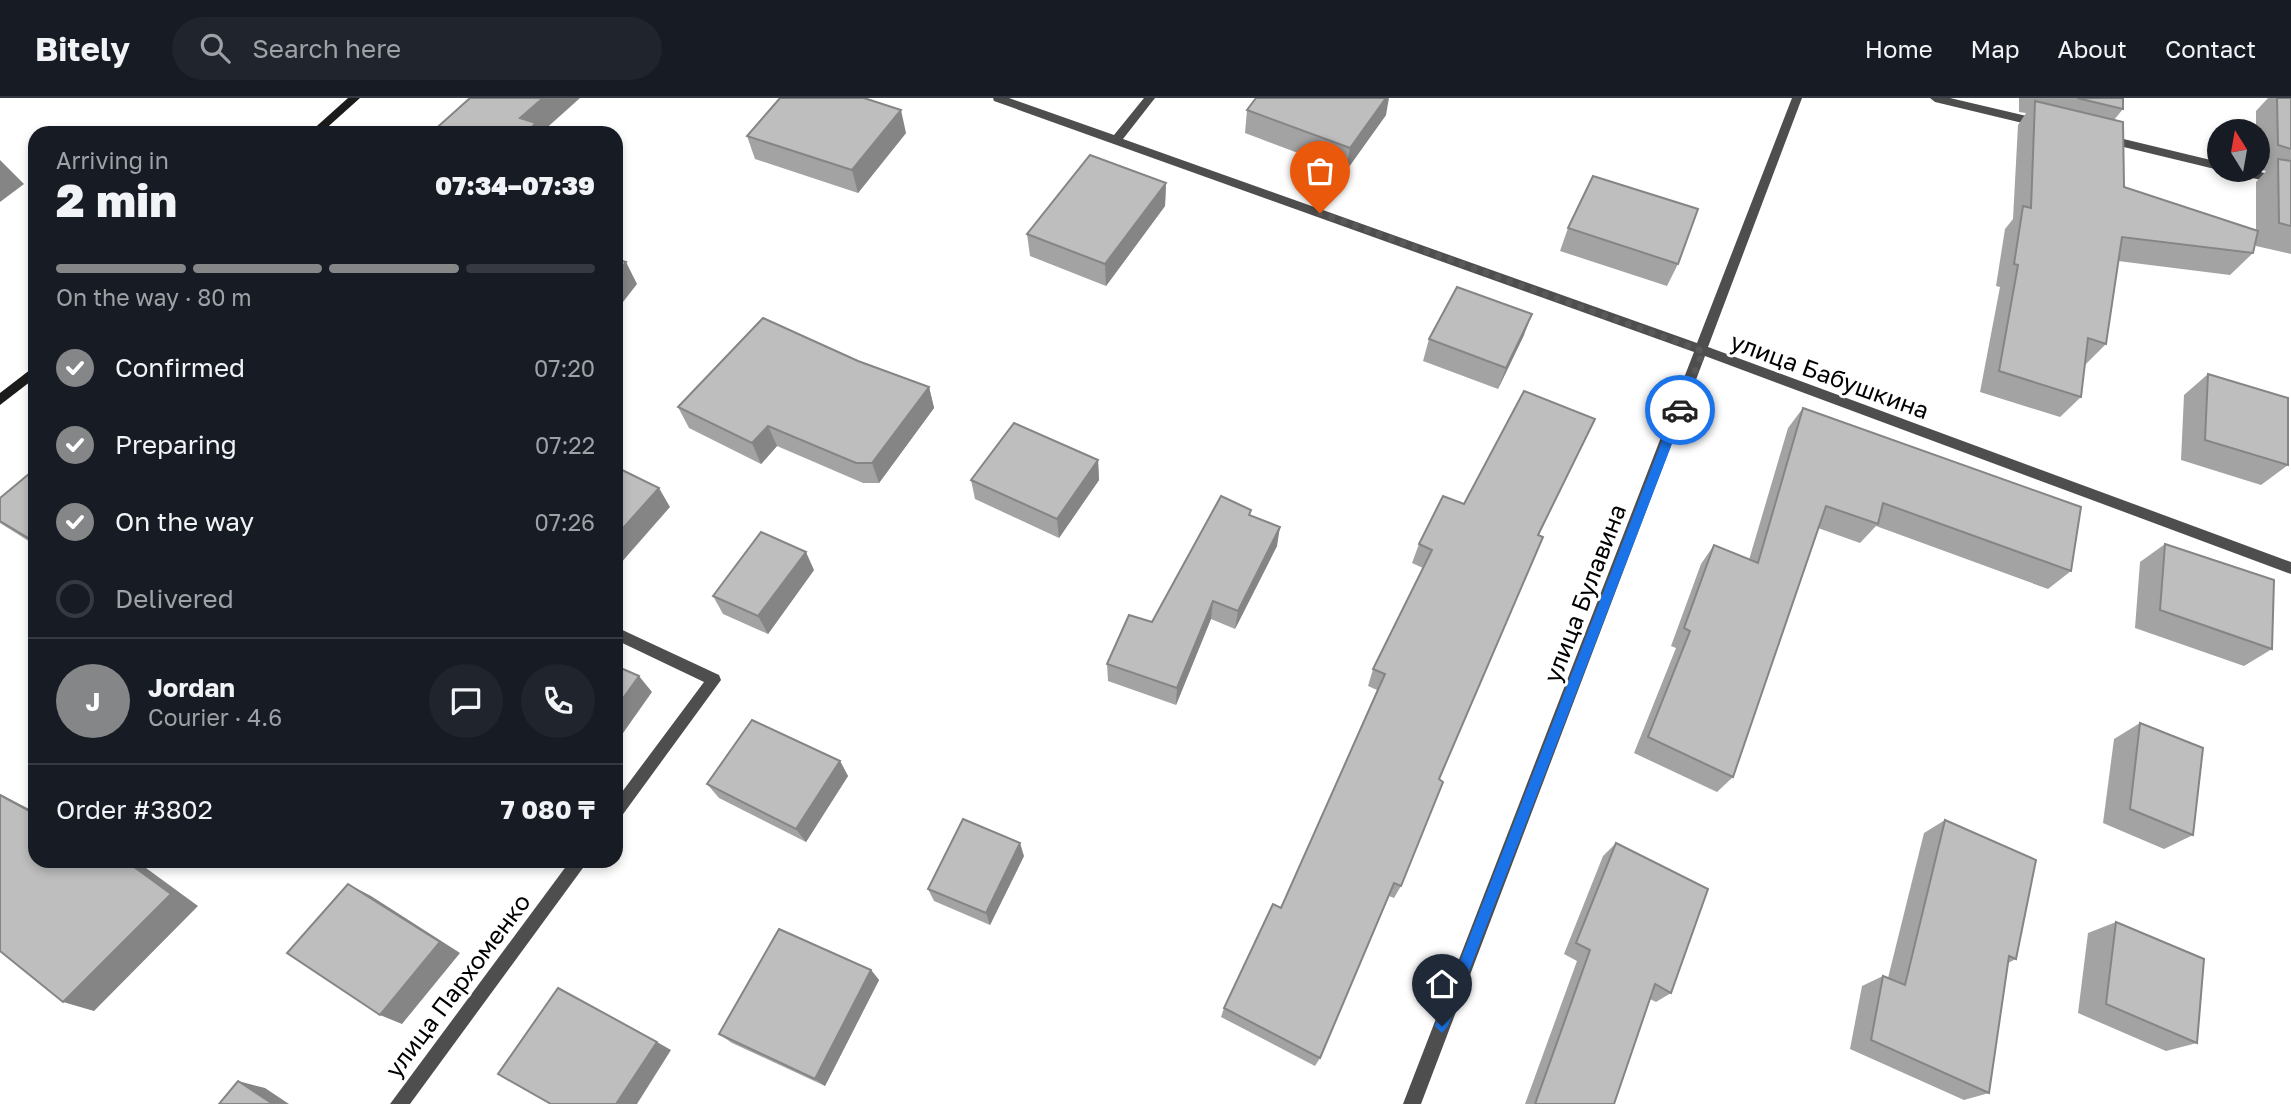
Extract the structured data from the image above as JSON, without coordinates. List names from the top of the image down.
{
  "streets": {
    "lane": ["улица Бабушкина", "улица Булавина", "улица Пархоменко"]
  },
  "crossings": [
    ["улица Бабушкина", "улица Булавина"]
  ],
  "north": "top",
  "page": {
    "header": "Bitely",
    "search": "Search here",
    "nav": [
      "Home",
      "Map",
      "About",
      "Contact"
    ],
    "heading": ["2 min", "Arriving in", "07:34–07:39"],
    "panel": [
      "Jordan",
      "Courier · 4.6",
      "Order #3802",
      "7 080 ₸"
    ],
    "bar": "On the way · 80 m",
    "list": [
      ["Confirmed", "07:20"],
      ["Preparing", "07:22"],
      ["On the way", "07:26"],
      "Delivered"
    ],
    "round": "J"
  }
}
